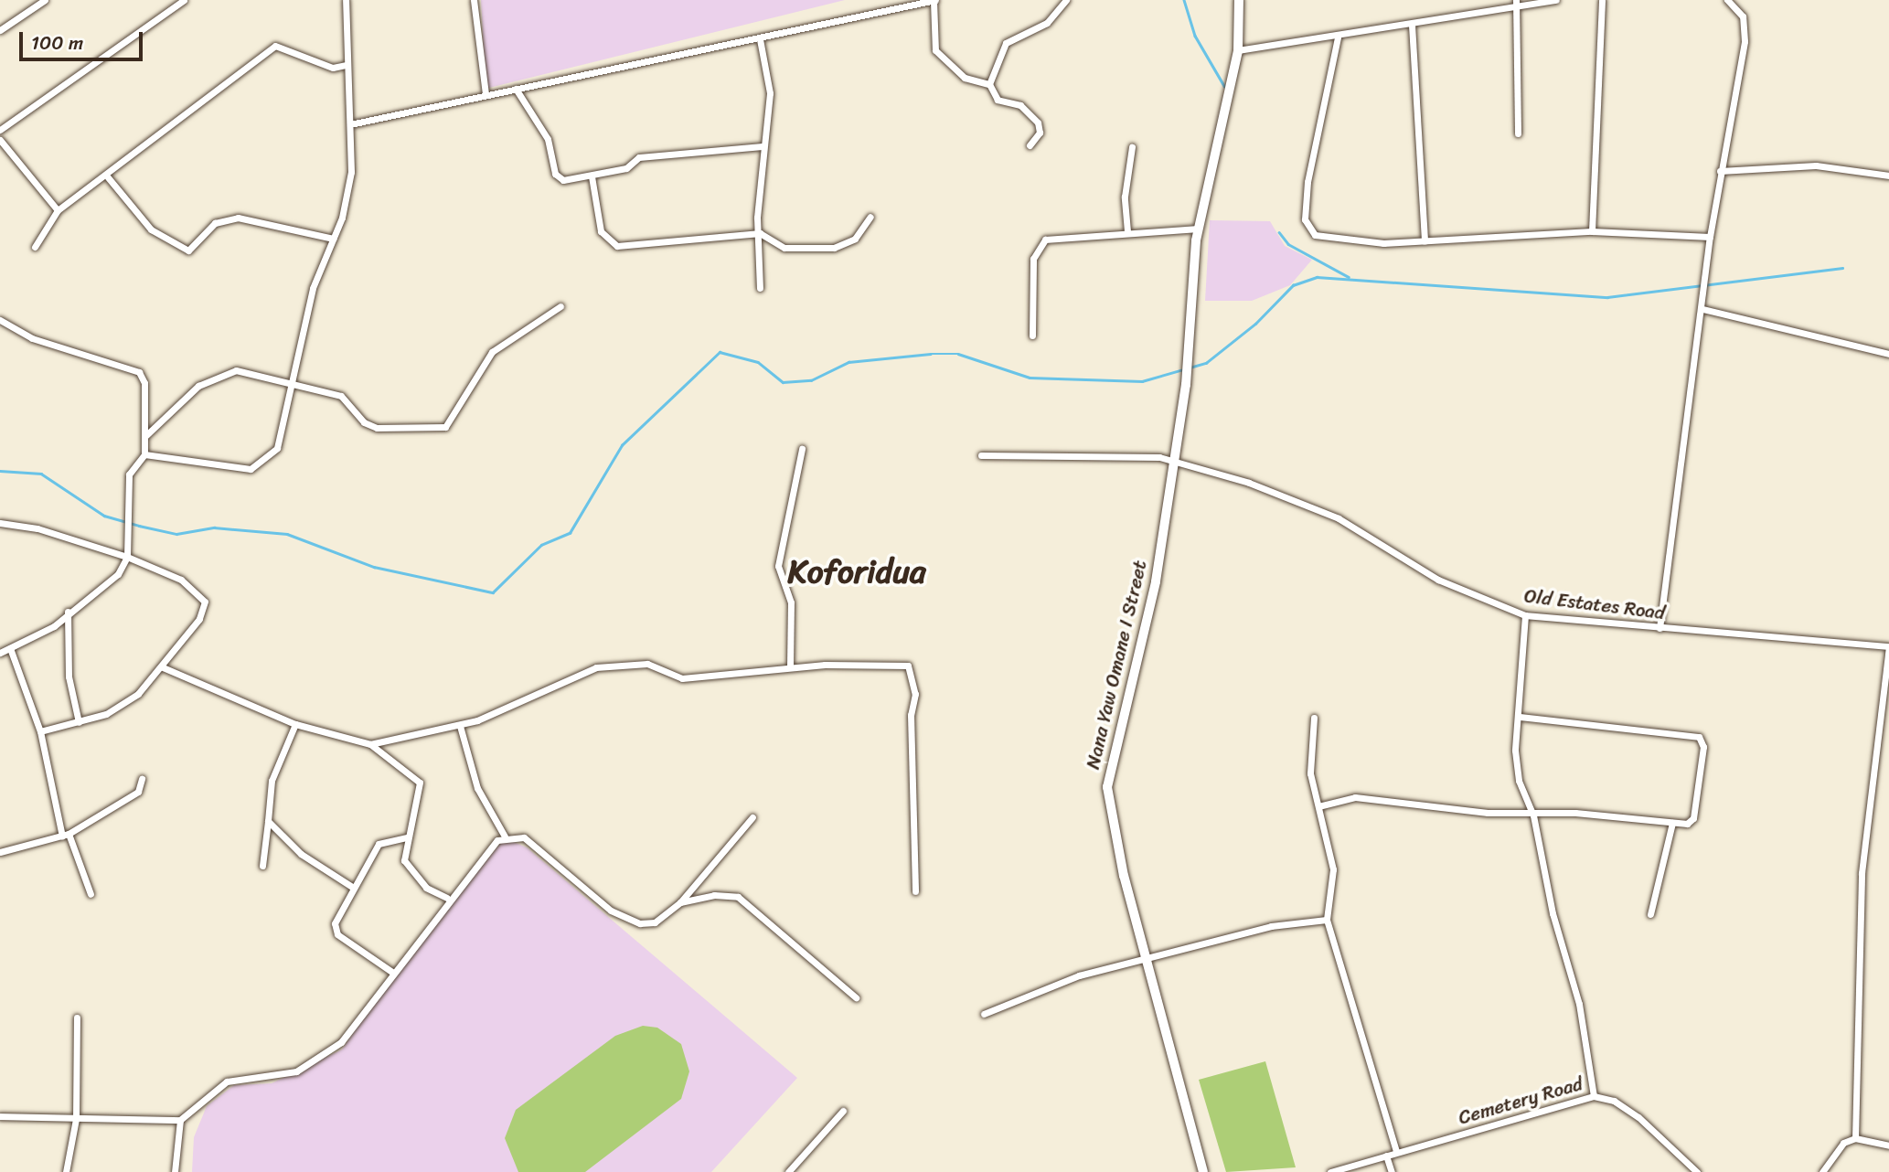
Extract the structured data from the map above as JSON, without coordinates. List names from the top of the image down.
{
  "streets": {
    "main road": ["Nana Yaw Omane I Street"],
    "street": ["Old Estates Road", "Cemetery Road"]
  },
  "crossings": [
    ["Old Estates Road", "Nana Yaw Omane I Street"]
  ],
  "districts": ["Koforidua"],
  "scale_bar": "100 m"
}
